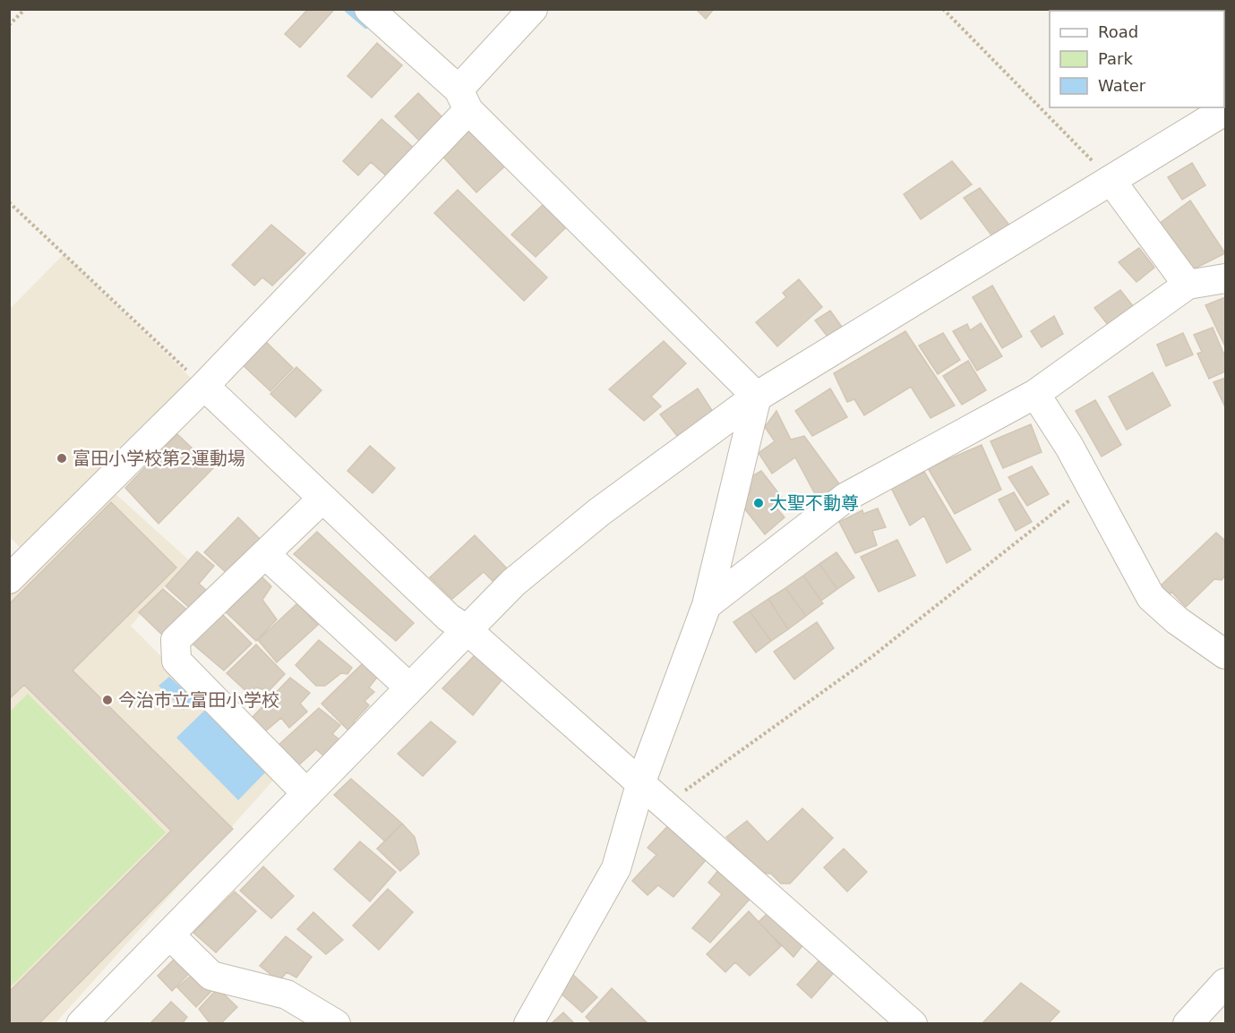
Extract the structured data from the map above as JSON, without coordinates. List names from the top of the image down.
{
  "places": ["富田小学校第2運動場", "大聖不動尊", "今治市立富田小学校"],
  "legend": ["Road", "Park", "Water"]
}
